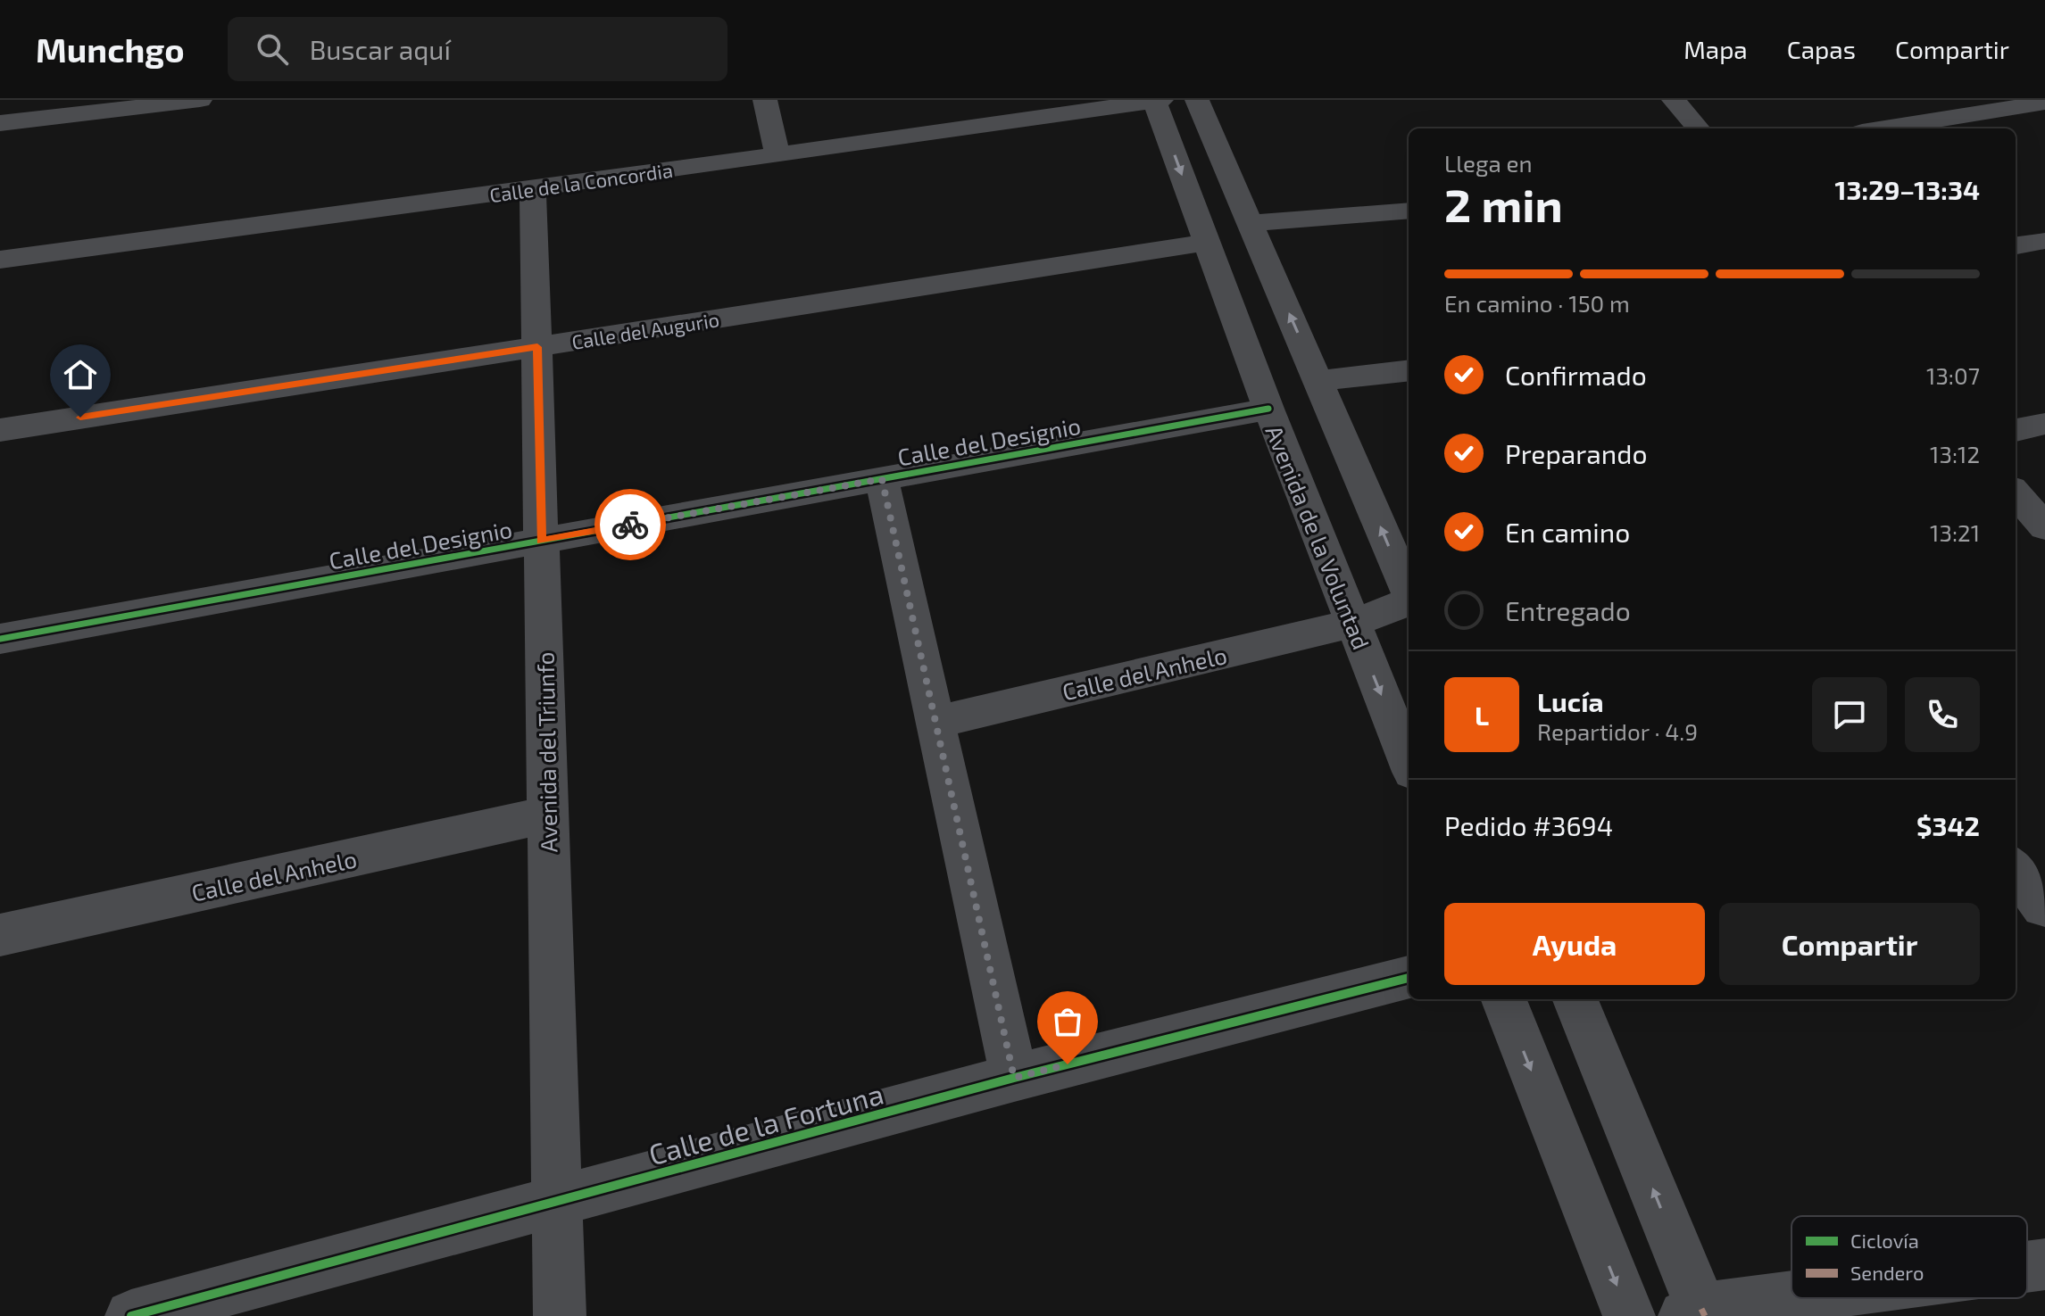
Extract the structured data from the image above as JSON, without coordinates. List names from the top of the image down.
{
  "streets": {
    "street": [
      "Calle de la Concordia",
      "Calle del Augurio",
      "Calle del Designio",
      "Avenida de la Voluntad",
      "Calle del Anhelo",
      "Avenida del Triunfo",
      "Calle de la Fortuna"
    ]
  },
  "crossings": [
    ["Calle de la Concordia", "Avenida de la Voluntad"],
    ["Calle de la Concordia", "Avenida del Triunfo"],
    ["Calle del Augurio", "Avenida de la Voluntad"],
    ["Calle del Augurio", "Avenida del Triunfo"],
    ["Calle del Designio", "Avenida de la Voluntad"],
    ["Calle del Designio", "Avenida del Triunfo"],
    ["Avenida de la Voluntad", "Calle del Anhelo"],
    ["Calle del Anhelo", "Avenida del Triunfo"],
    ["Avenida del Triunfo", "Calle de la Fortuna"]
  ],
  "legend": ["Ciclovía", "Sendero"],
  "page": {
    "header": "Munchgo",
    "search": "Buscar aquí",
    "nav": ["Mapa", "Capas", "Compartir"],
    "heading": ["2 min", "Llega en", "13:29–13:34"],
    "panel": [
      "Lucía",
      "Repartidor · 4.9",
      "Pedido #3694",
      "$342"
    ],
    "bar": "En camino · 150 m",
    "list": [
      ["Confirmado", "13:07"],
      ["Preparando", "13:12"],
      ["En camino", "13:21"],
      "Entregado"
    ],
    "round": "L",
    "buttons": ["Ayuda", "Compartir"]
  }
}
